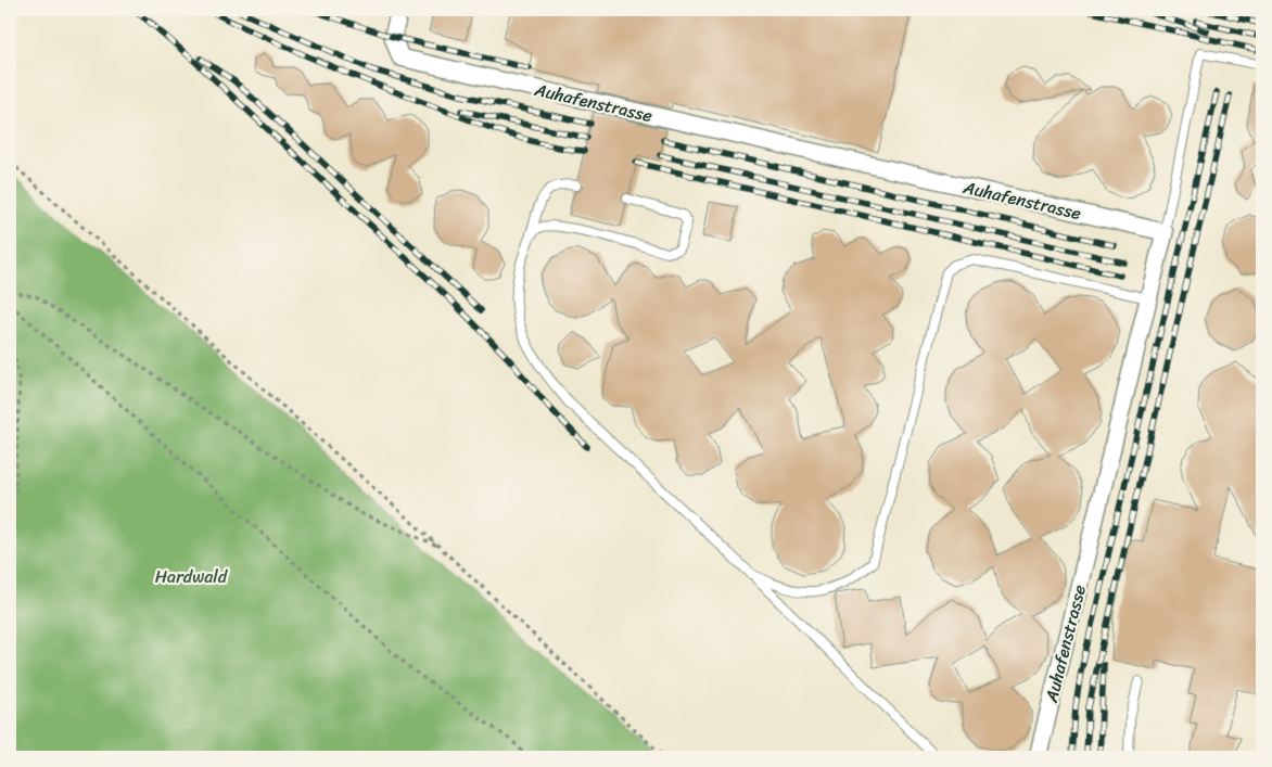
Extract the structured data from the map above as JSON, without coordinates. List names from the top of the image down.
{
  "streets": {
    "street": ["Auhafenstrasse"]
  },
  "parks": ["Hardwald"]
}
